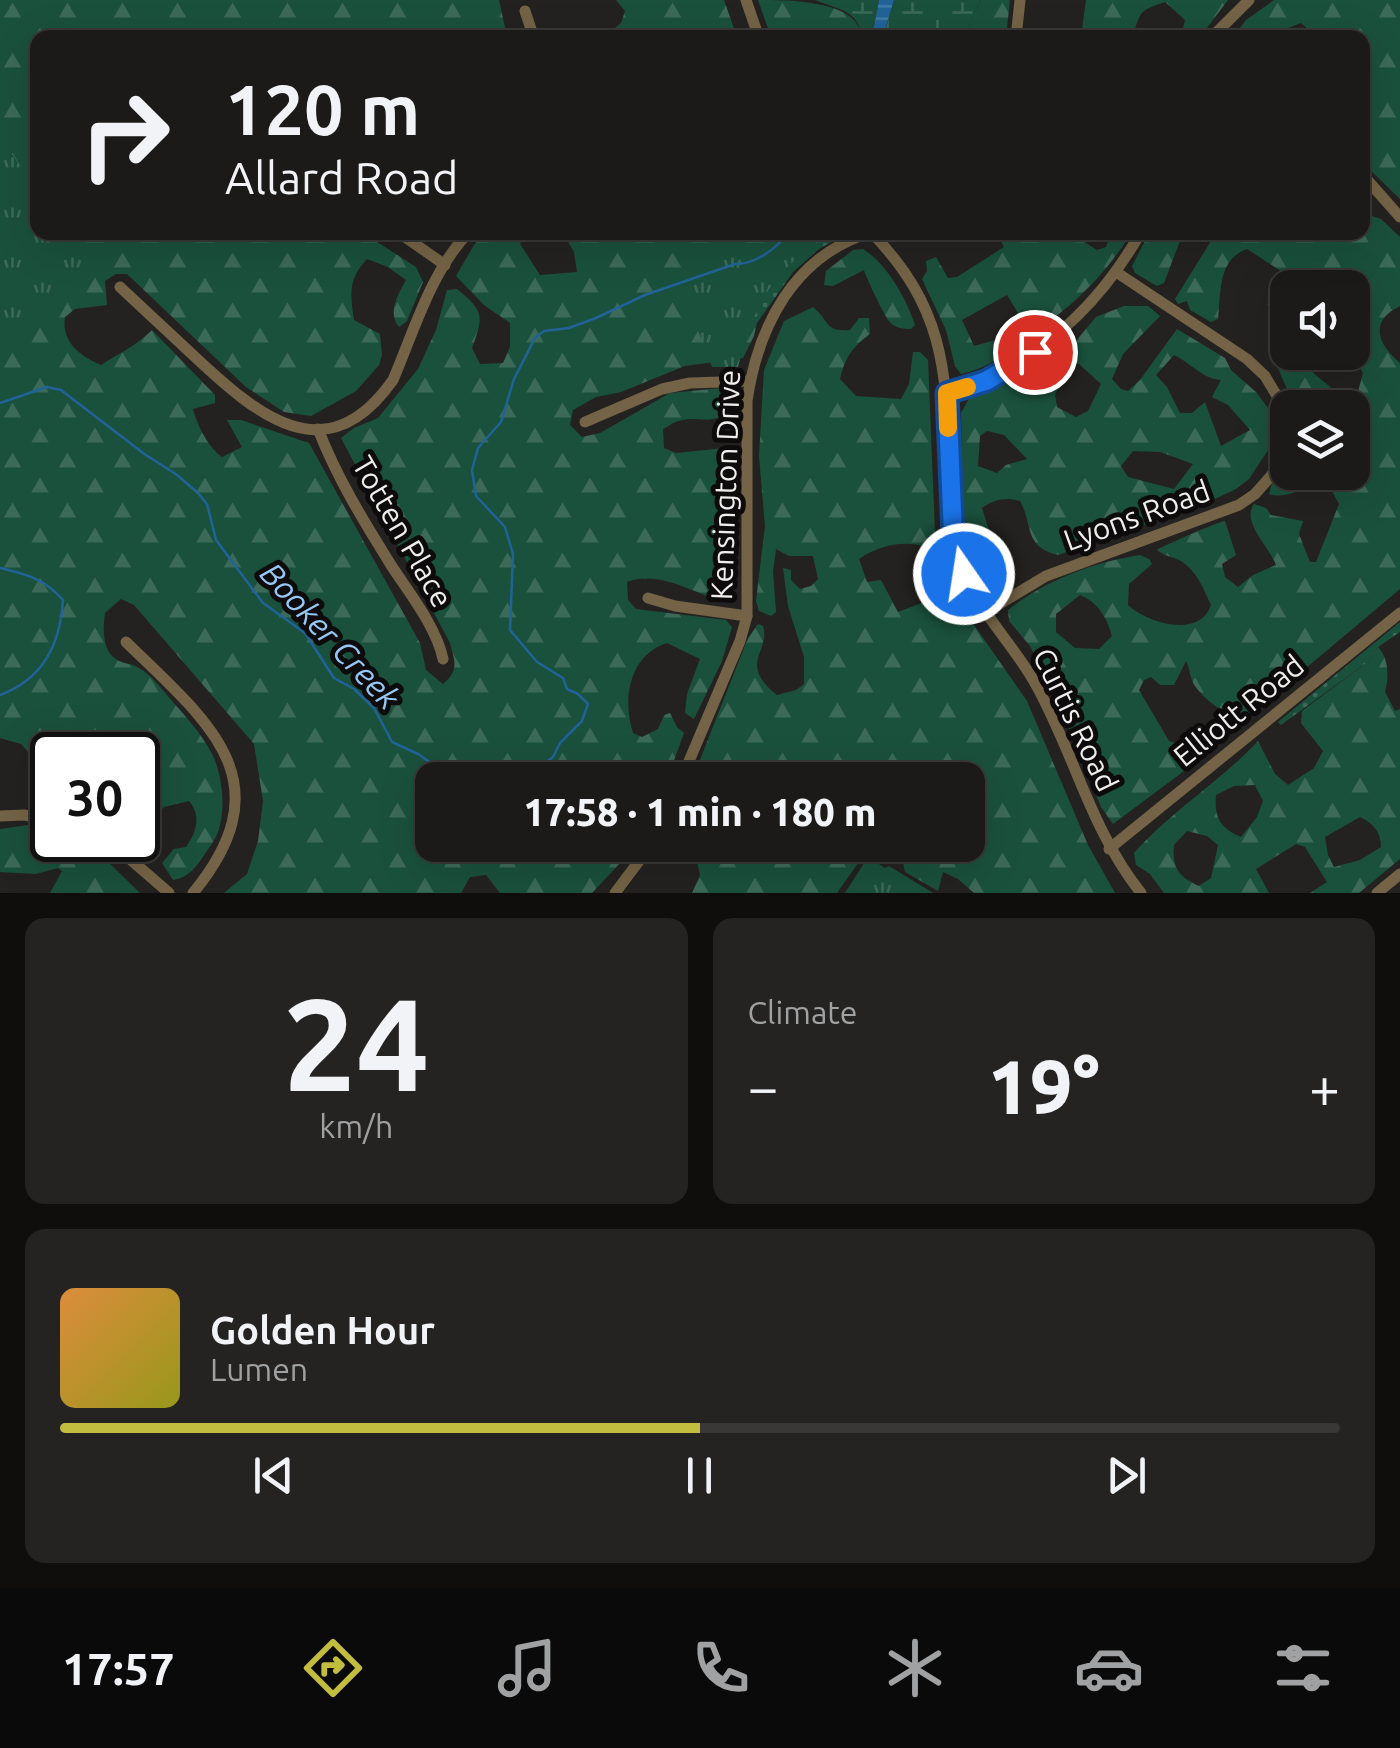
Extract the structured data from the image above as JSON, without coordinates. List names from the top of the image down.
{
  "streets": {
    "street": [
      "Kensington Drive",
      "Lyons Road",
      "Totten Place",
      "Elliott Road",
      "Curtis Road"
    ]
  },
  "crossings": [
    ["Lyons Road", "Curtis Road"],
    ["Elliott Road", "Curtis Road"]
  ],
  "water": ["Booker Creek"],
  "page": {
    "turn": ["120 m", "Allard Road"],
    "limit": "30",
    "trip": "17:58 · 1 min · 180 m",
    "tile": [
      ["24", "km/h"],
      "Climate"
    ],
    "heat": ["−", "19°", "+"],
    "song": ["Golden Hour", "Lumen"],
    "tabs": "17:57"
  }
}
